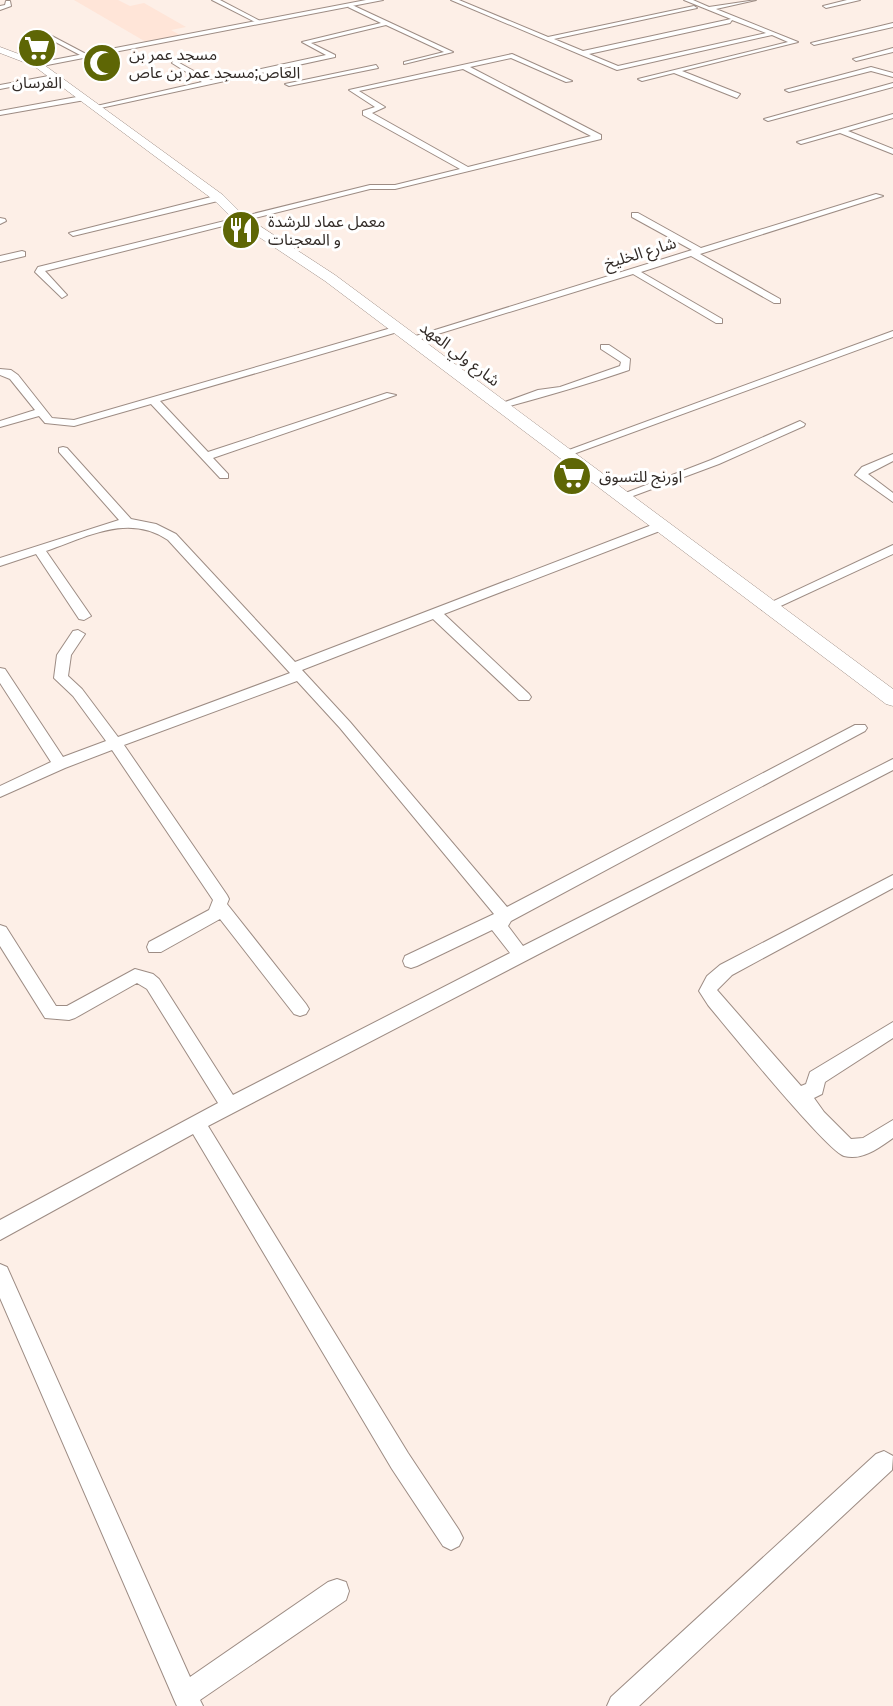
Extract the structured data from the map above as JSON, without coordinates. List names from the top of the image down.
{
  "streets": {
    "main road": ["شارع ولي العهد"],
    "street": ["شارع الخليخ"]
  },
  "crossings": [
    ["شارع الخليخ", "شارع ولي العهد"]
  ],
  "places": {
    "supermarket": ["الفرسان", "اورنج للتسوق"],
    "mosque": ["مسجد عمر بن العاص;مسجد عمر بن عاص"],
    "restaurant": ["معمل عماد للرشدة و المعجنات"]
  }
}
